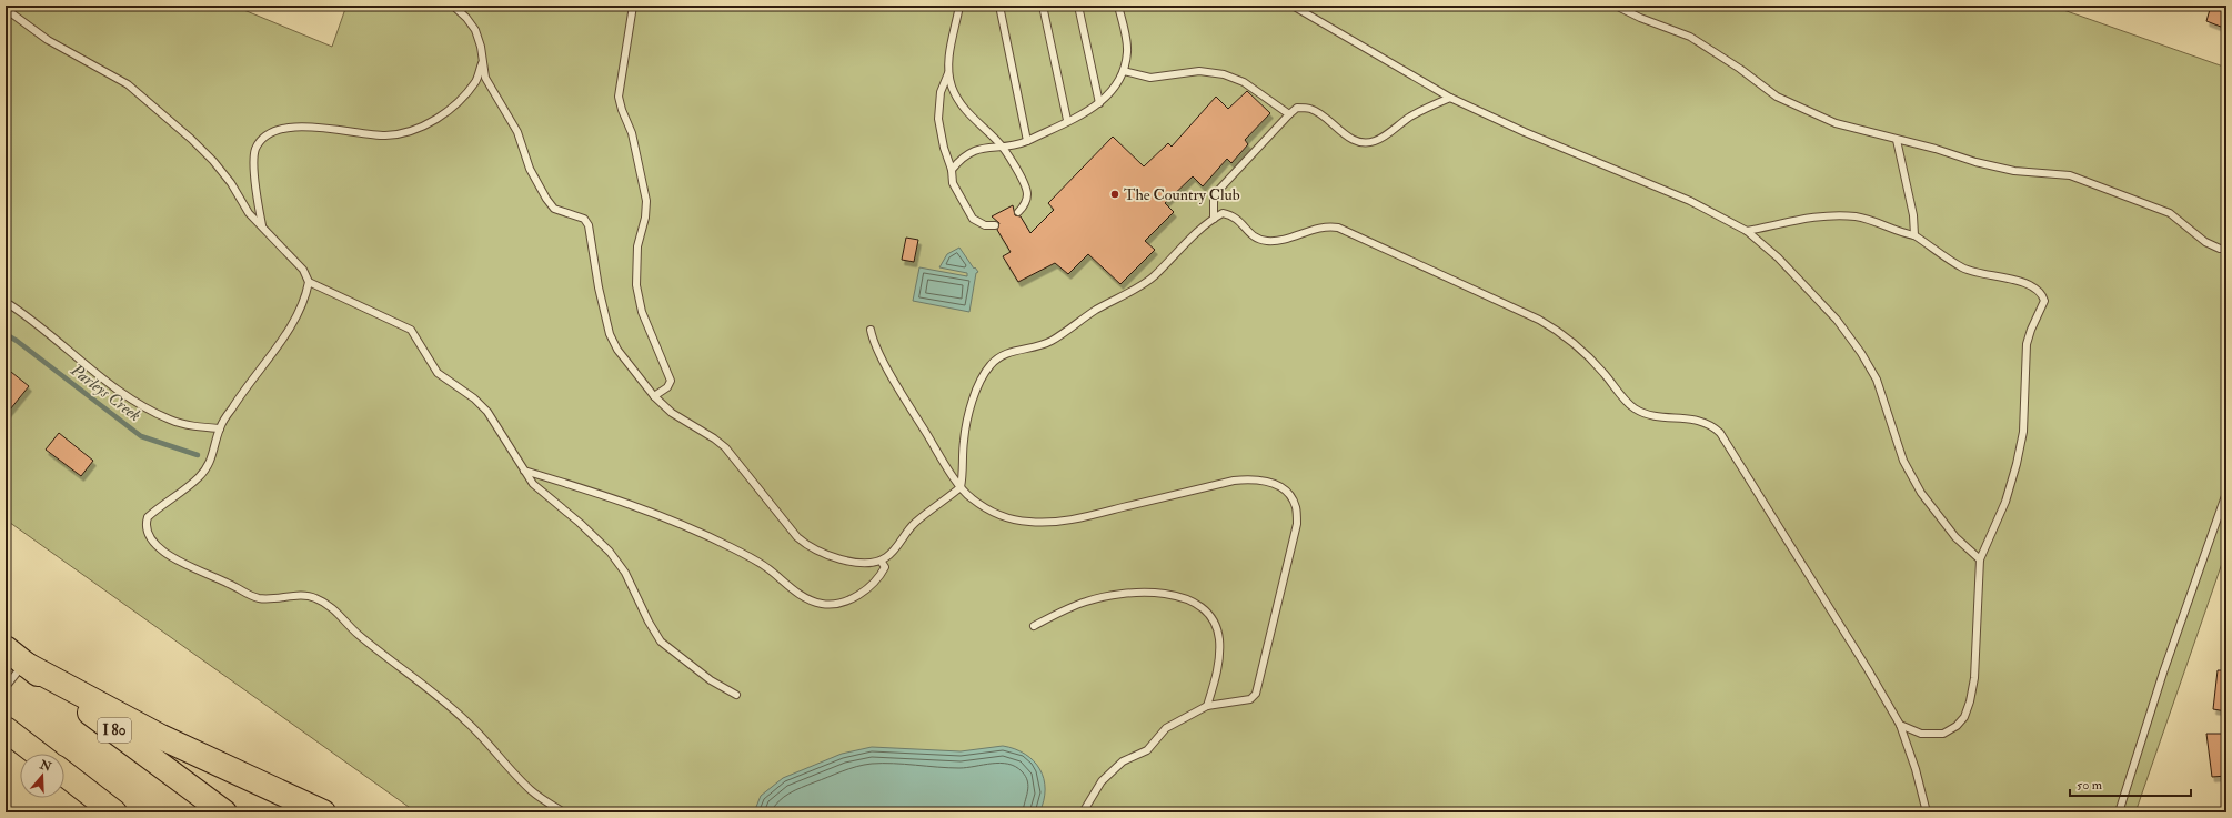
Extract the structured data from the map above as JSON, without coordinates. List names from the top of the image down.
{
  "streets": {
    "highway": ["I 80"]
  },
  "water": ["Parleys Creek"],
  "places": ["The Country Club"],
  "scale_bar": "50 m",
  "north": "top"
}
